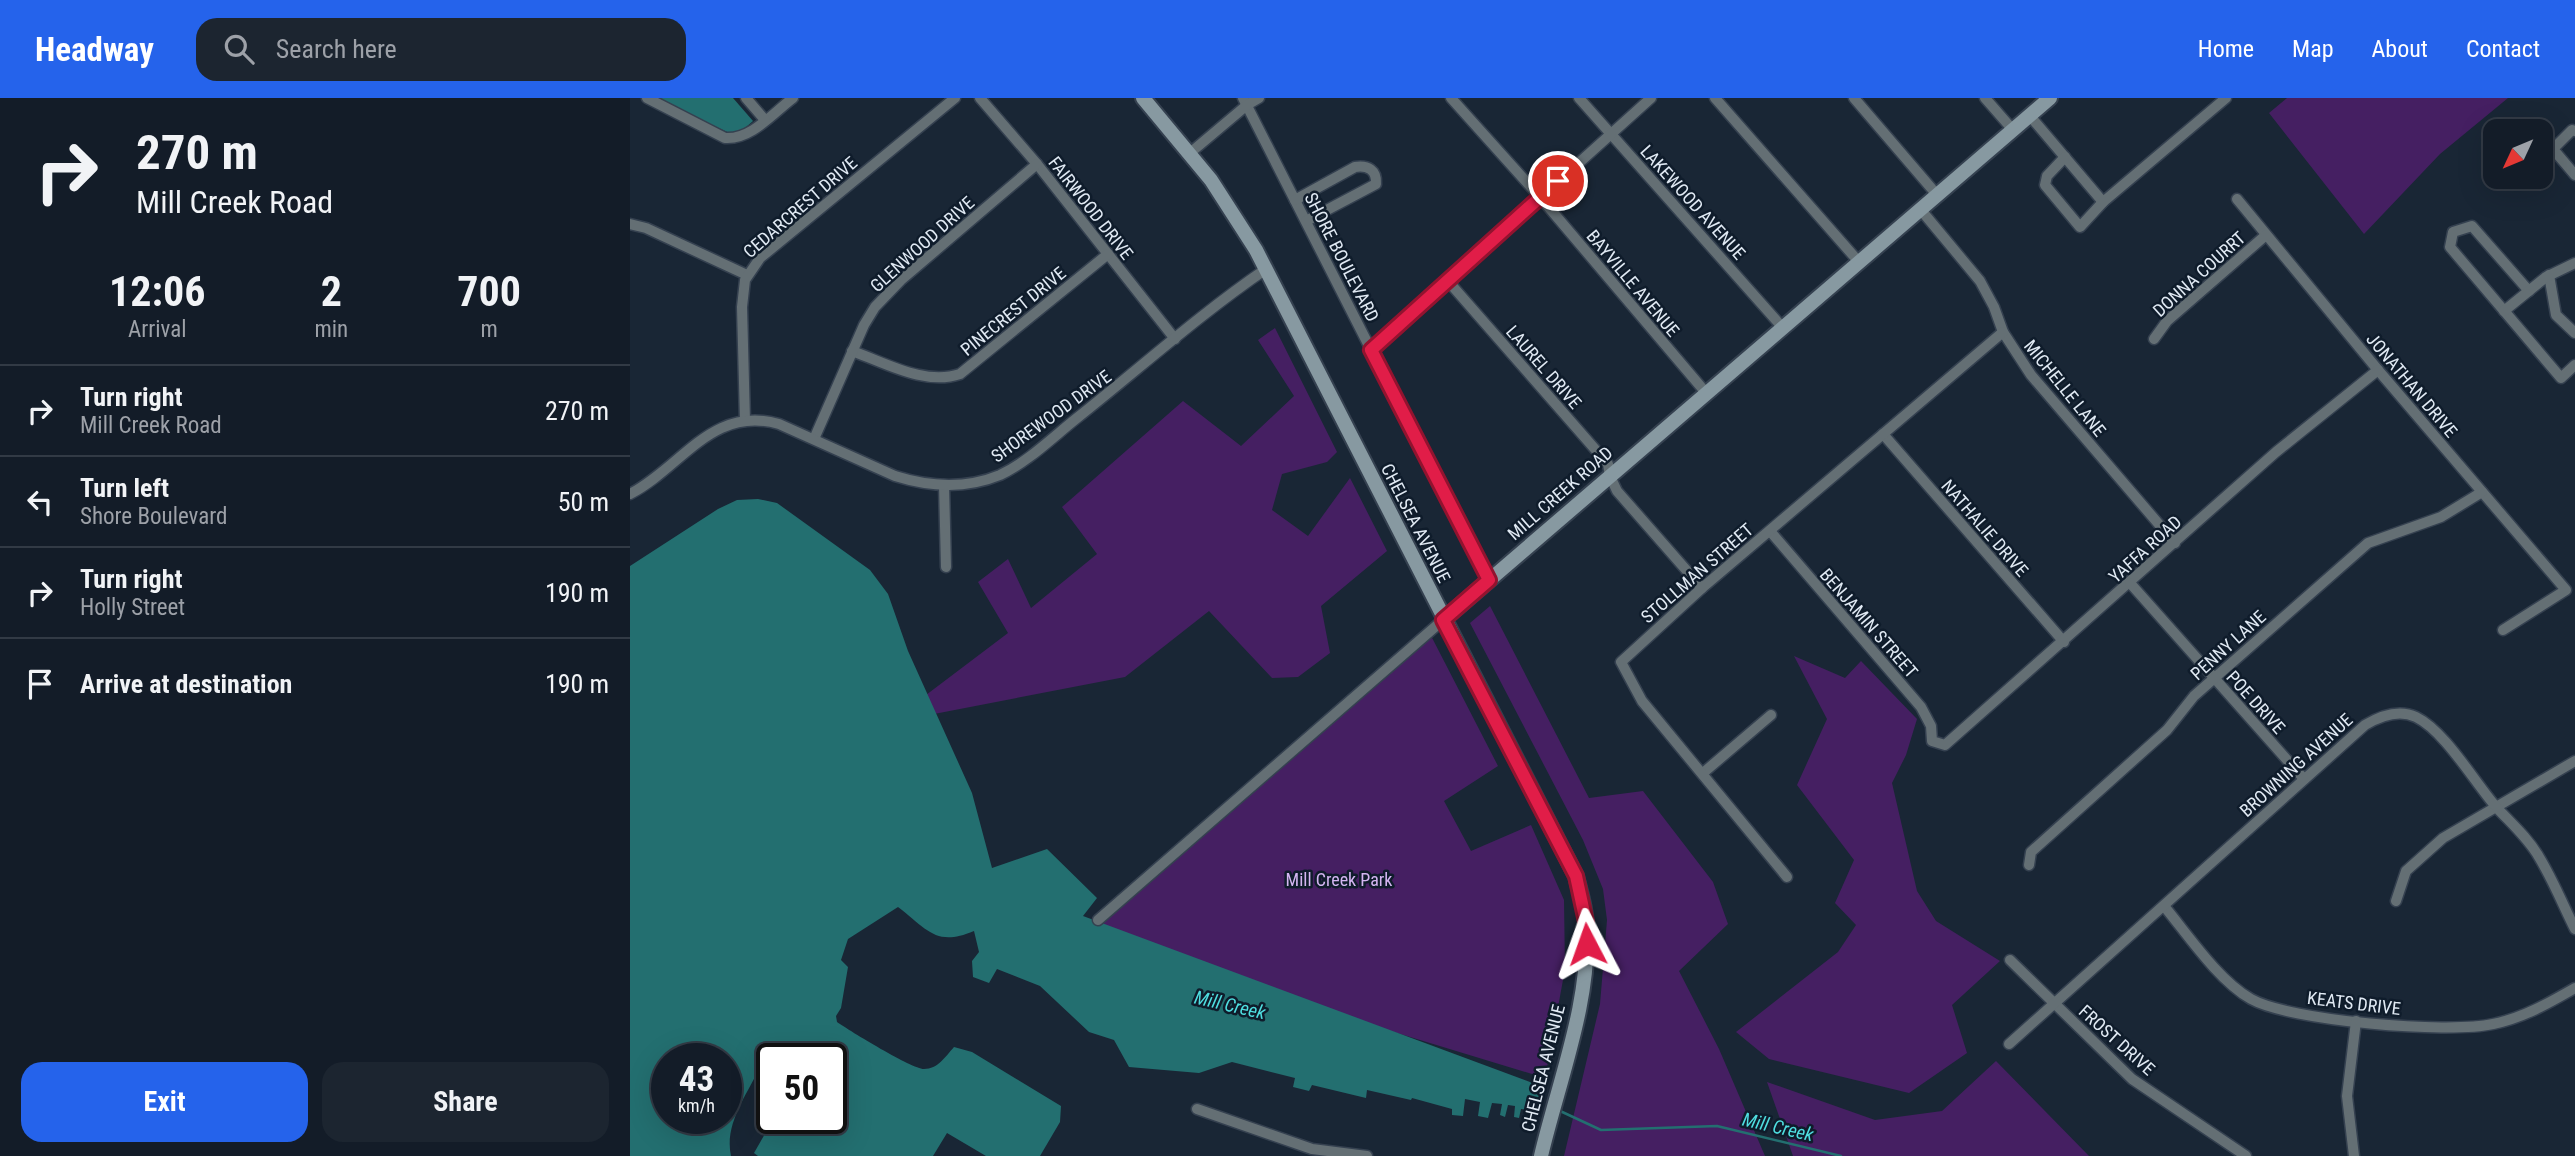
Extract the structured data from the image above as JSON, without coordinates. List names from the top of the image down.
{
  "streets": {
    "main road": ["MILL CREEK ROAD", "CHELSEA AVENUE"],
    "street": [
      "LAKEWOOD AVENUE",
      "CEDARCREST DRIVE",
      "FAIRWOOD DRIVE",
      "GLENWOOD DRIVE",
      "SHORE BOULEVARD",
      "DONNA COURRT",
      "BAYVILLE AVENUE",
      "PINECREST DRIVE",
      "LAUREL DRIVE",
      "JONATHAN DRIVE",
      "MICHELLE LANE",
      "SHOREWOOD DRIVE",
      "NATHALIE DRIVE",
      "YAFFA ROAD",
      "STOLLMAN STREET",
      "BENJAMIN STREET",
      "PENNY LANE",
      "POE DRIVE",
      "BROWNING AVENUE",
      "KEATS DRIVE",
      "FROST DRIVE"
    ]
  },
  "crossings": [
    ["LAKEWOOD AVENUE", "MILL CREEK ROAD"],
    ["CEDARCREST DRIVE", "SHOREWOOD DRIVE"],
    ["FAIRWOOD DRIVE", "GLENWOOD DRIVE"],
    ["FAIRWOOD DRIVE", "PINECREST DRIVE"],
    ["FAIRWOOD DRIVE", "SHOREWOOD DRIVE"],
    ["GLENWOOD DRIVE", "PINECREST DRIVE"],
    ["GLENWOOD DRIVE", "SHOREWOOD DRIVE"],
    ["SHORE BOULEVARD", "MILL CREEK ROAD"],
    ["DONNA COURRT", "JONATHAN DRIVE"],
    ["BAYVILLE AVENUE", "MILL CREEK ROAD"],
    ["LAUREL DRIVE", "MILL CREEK ROAD"],
    ["LAUREL DRIVE", "STOLLMAN STREET"],
    ["JONATHAN DRIVE", "YAFFA ROAD"],
    ["JONATHAN DRIVE", "PENNY LANE"],
    ["MICHELLE LANE", "MILL CREEK ROAD"],
    ["MICHELLE LANE", "YAFFA ROAD"],
    ["MICHELLE LANE", "STOLLMAN STREET"],
    ["SHOREWOOD DRIVE", "CHELSEA AVENUE"],
    ["MILL CREEK ROAD", "CHELSEA AVENUE"],
    ["NATHALIE DRIVE", "YAFFA ROAD"],
    ["NATHALIE DRIVE", "STOLLMAN STREET"],
    ["YAFFA ROAD", "BENJAMIN STREET"],
    ["YAFFA ROAD", "POE DRIVE"],
    ["STOLLMAN STREET", "BENJAMIN STREET"],
    ["PENNY LANE", "POE DRIVE"],
    ["POE DRIVE", "BROWNING AVENUE"],
    ["BROWNING AVENUE", "KEATS DRIVE"],
    ["BROWNING AVENUE", "FROST DRIVE"]
  ],
  "water": ["Mill Creek"],
  "parks": ["Mill Creek Park"],
  "north": "bottom left",
  "page": {
    "header": "Headway",
    "search": "Search here",
    "nav": [
      "Home",
      "Map",
      "About",
      "Contact"
    ],
    "turn": ["270 m", "Mill Creek Road"],
    "eta": [
      "12:06",
      "Arrival",
      "2",
      "min",
      "700",
      "m"
    ],
    "list": [
      {
        "name": "Turn right",
        "note": "Mill Creek Road",
        "value": "270 m"
      },
      {
        "name": "Turn left",
        "note": "Shore Boulevard",
        "value": "50 m"
      },
      {
        "name": "Turn right",
        "note": "Holly Street",
        "value": "190 m"
      },
      {
        "name": "Arrive at destination",
        "value": "190 m"
      }
    ],
    "speed": "43 km/h",
    "limit": "50",
    "buttons": ["Exit", "Share"]
  }
}
